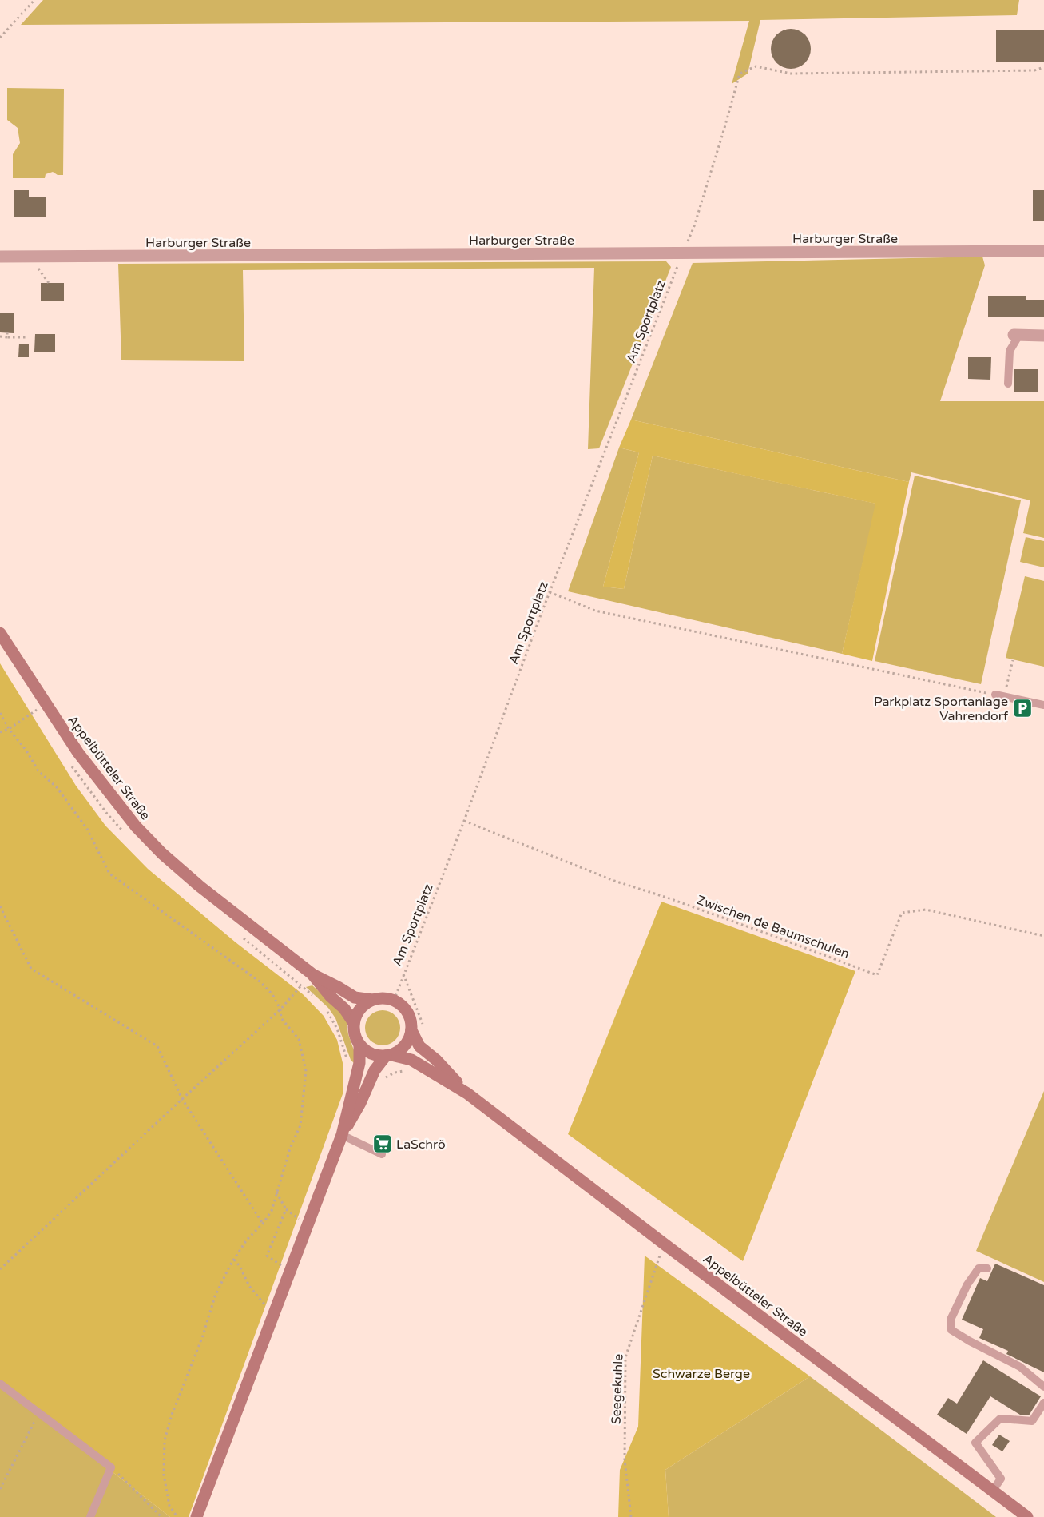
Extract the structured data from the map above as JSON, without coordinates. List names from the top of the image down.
{
  "streets": {
    "main road": ["Appelbütteler Straße"],
    "street": ["Harburger Straße"],
    "path": ["Am Sportplatz", "Zwischen de Baumschulen", "Seegekuhle"]
  },
  "crossings": [
    ["Harburger Straße", "Am Sportplatz"],
    ["Am Sportplatz", "Appelbütteler Straße"],
    ["Am Sportplatz", "Zwischen de Baumschulen"],
    ["Appelbütteler Straße", "Seegekuhle"]
  ],
  "parks": ["Schwarze Berge"],
  "places": {
    "parking": ["Parkplatz Sportanlage Vahrendorf"],
    "supermarket": ["LaSchrö"]
  }
}
